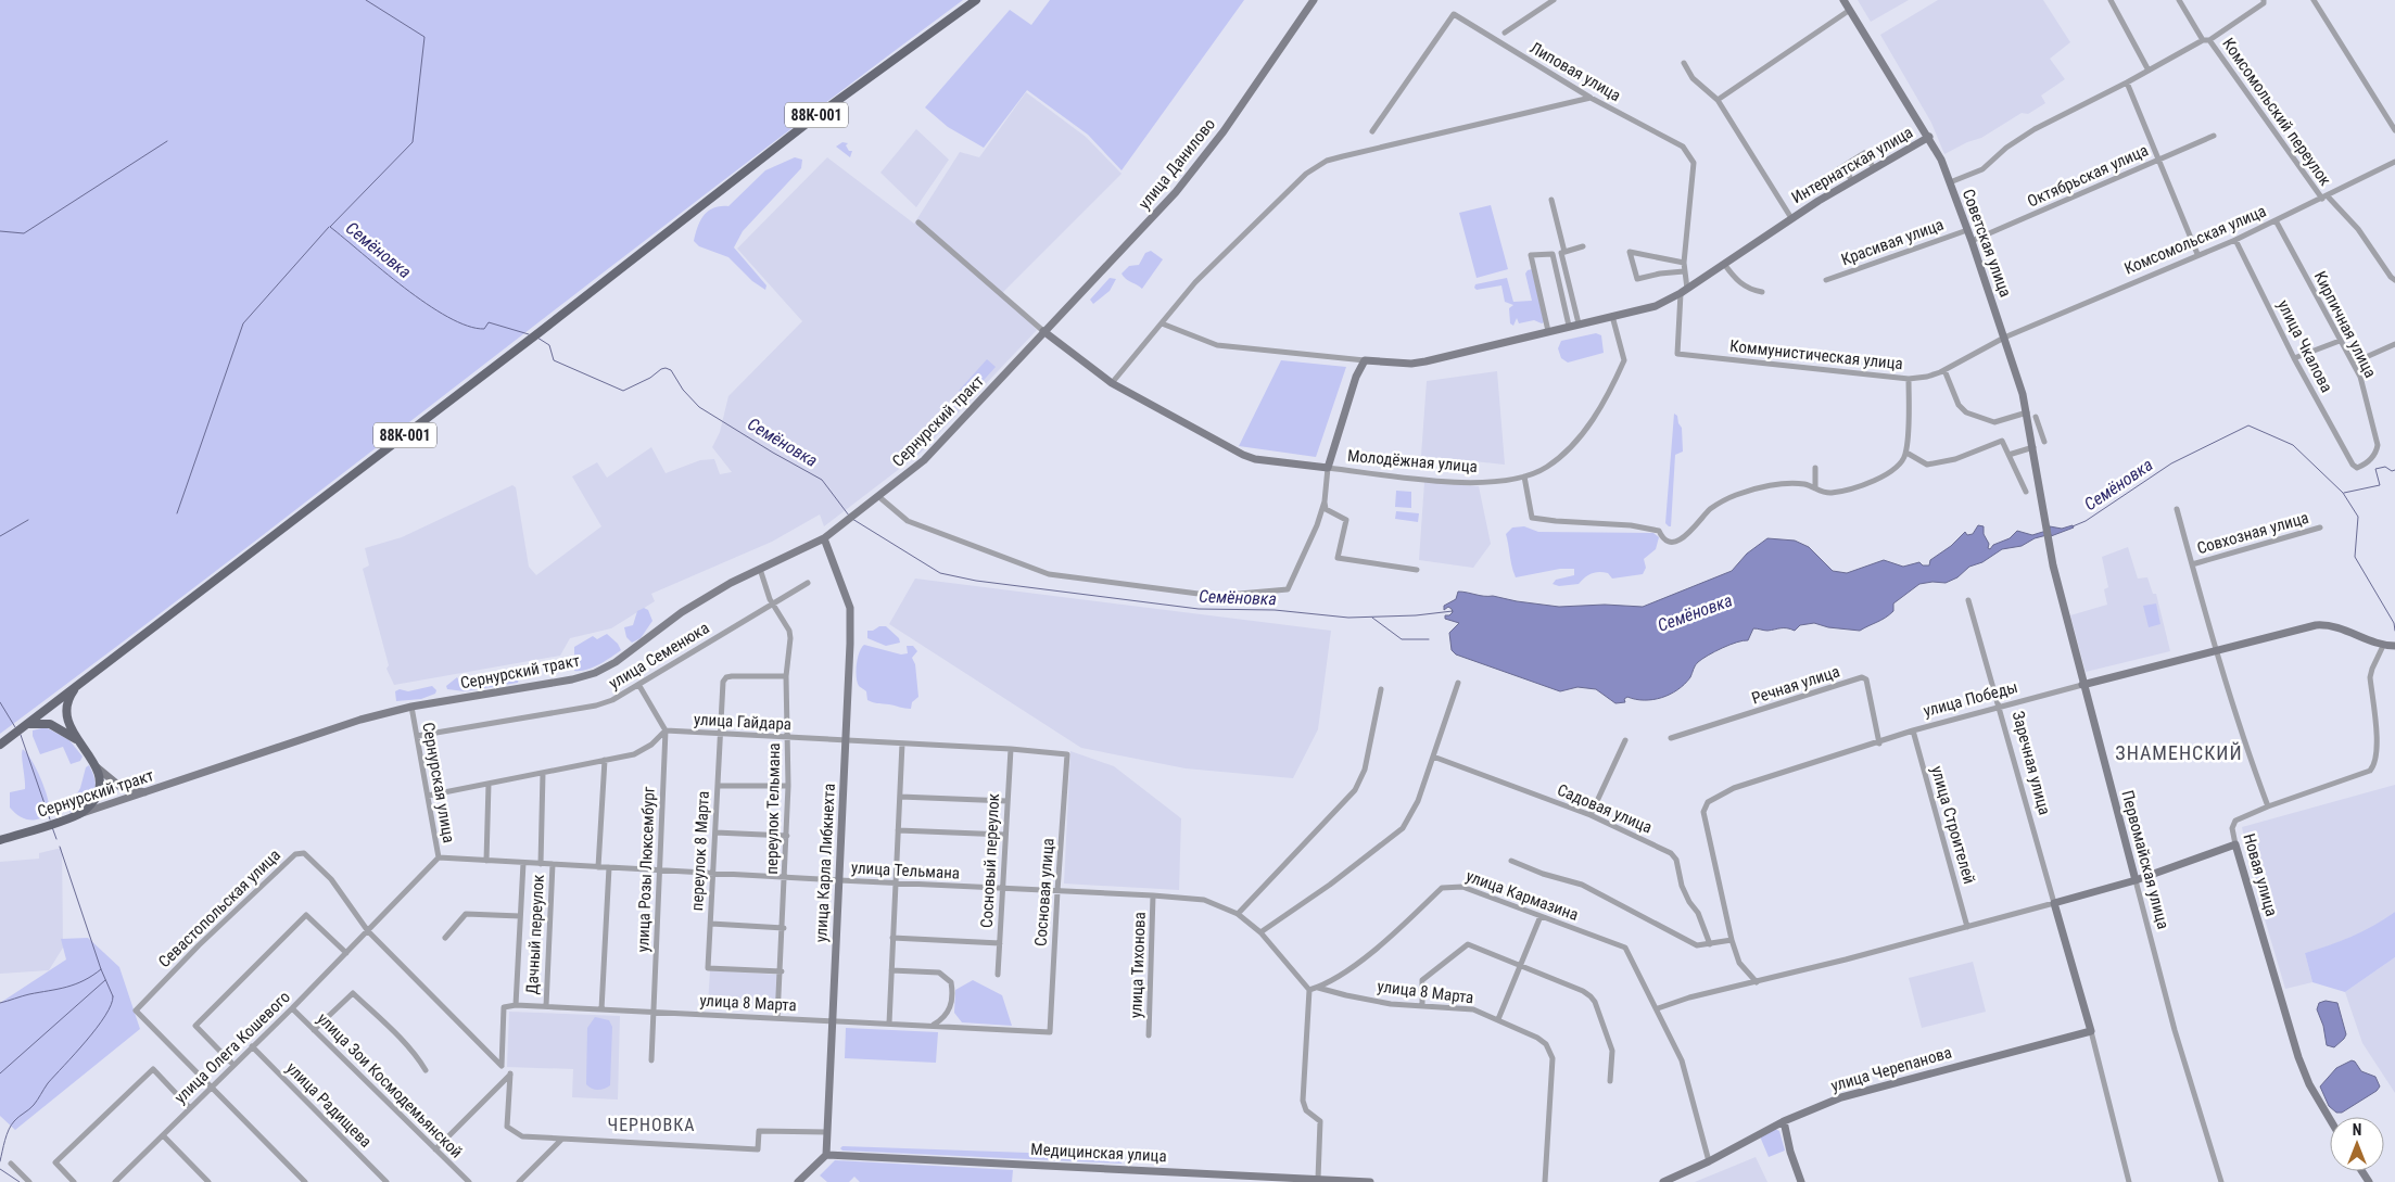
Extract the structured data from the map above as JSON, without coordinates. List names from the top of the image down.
{
  "streets": {
    "main road": [
      "88К-001",
      "улица Данилово",
      "Интернатская улица",
      "Советская улица",
      "Сернурский тракт",
      "Молодёжная улица",
      "улица Победы",
      "Заречная улица",
      "Первомайская улица",
      "улица Карла Либкнехта",
      "Новая улица",
      "улица Черепанова",
      "Медицинская улица"
    ],
    "street": [
      "Липовая улица",
      "Комсомольский переулок",
      "Октябрьская улица",
      "Комсомольская улица",
      "Красивая улица",
      "Кирпичная улица",
      "улица Чкалова",
      "Коммунистическая улица",
      "Совхозная улица",
      "улица Семенюка",
      "Речная улица",
      "улица Гайдара",
      "Сернурская улица",
      "переулок Тельмана",
      "Садовая улица",
      "улица Строителей",
      "переулок 8 Марта",
      "Сосновый переулок",
      "улица Розы Люксембург",
      "улица Тельмана",
      "Сосновая улица",
      "улица Кармазина",
      "Севастопольская улица",
      "Дачный переулок",
      "улица Тихонова",
      "улица 8 Марта",
      "улица Олега Кошевого",
      "улица Зои Космодемьянской",
      "улица Радищева"
    ]
  },
  "crossings": [
    ["Липовая улица", "Интернатская улица"],
    ["Липовая улица", "Коммунистическая улица"],
    ["Комсомольский переулок", "Комсомольская улица"],
    ["улица Данилово", "Сернурский тракт"],
    ["улица Данилово", "Молодёжная улица"],
    ["Интернатская улица", "Советская улица"],
    ["Интернатская улица", "Коммунистическая улица"],
    ["Интернатская улица", "Молодёжная улица"],
    ["Октябрьская улица", "Советская улица"],
    ["Комсомольская улица", "Советская улица"],
    ["Комсомольская улица", "Кирпичная улица"],
    ["Комсомольская улица", "улица Чкалова"],
    ["Комсомольская улица", "Коммунистическая улица"],
    ["Красивая улица", "Советская улица"],
    ["Советская улица", "Коммунистическая улица"],
    ["Советская улица", "Первомайская улица"],
    ["Кирпичная улица", "улица Чкалова"],
    ["Сернурский тракт", "Молодёжная улица"],
    ["Сернурский тракт", "Сернурская улица"],
    ["Сернурский тракт", "переулок Тельмана"],
    ["Сернурский тракт", "улица Карла Либкнехта"],
    ["улица Семенюка", "Сернурская улица"],
    ["улица Семенюка", "переулок Тельмана"],
    ["Речная улица", "улица Победы"],
    ["улица Победы", "Заречная улица"],
    ["улица Победы", "улица Строителей"],
    ["улица Победы", "Первомайская улица"],
    ["улица Гайдара", "переулок Тельмана"],
    ["улица Гайдара", "переулок 8 Марта"],
    ["улица Гайдара", "Сосновый переулок"],
    ["улица Гайдара", "улица Карла Либкнехта"],
    ["улица Гайдара", "улица Розы Люксембург"],
    ["улица Гайдара", "Сосновая улица"],
    ["Заречная улица", "улица Черепанова"],
    ["Сернурская улица", "улица Тельмана"],
    ["Сернурская улица", "Севастопольская улица"],
    ["Сернурская улица", "улица Олега Кошевого"],
    ["переулок Тельмана", "переулок 8 Марта"],
    ["переулок Тельмана", "улица Тельмана"],
    ["переулок Тельмана", "улица 8 Марта"],
    ["переулок 8 Марта", "улица Тельмана"],
    ["Сосновый переулок", "улица Тельмана"],
    ["улица Карла Либкнехта", "улица Тельмана"],
    ["улица Карла Либкнехта", "улица 8 Марта"],
    ["улица Карла Либкнехта", "Медицинская улица"],
    ["улица Розы Люксембург", "улица Тельмана"],
    ["улица Розы Люксембург", "улица 8 Марта"],
    ["улица Тельмана", "Сосновая улица"],
    ["улица Тельмана", "Дачный переулок"],
    ["улица Тельмана", "улица Тихонова"],
    ["Сосновая улица", "улица 8 Марта"],
    ["улица Кармазина", "улица 8 Марта"],
    ["Севастопольская улица", "улица 8 Марта"],
    ["Севастопольская улица", "улица Олега Кошевого"],
    ["Дачный переулок", "улица 8 Марта"],
    ["улица Олега Кошевого", "улица Зои Космодемьянской"],
    ["улица Олега Кошевого", "улица Радищева"]
  ],
  "districts": ["ЗНАМЕНСКИЙ", "ЧЕРНОВКА"],
  "water": ["Семёновка"],
  "north": "top"
}
